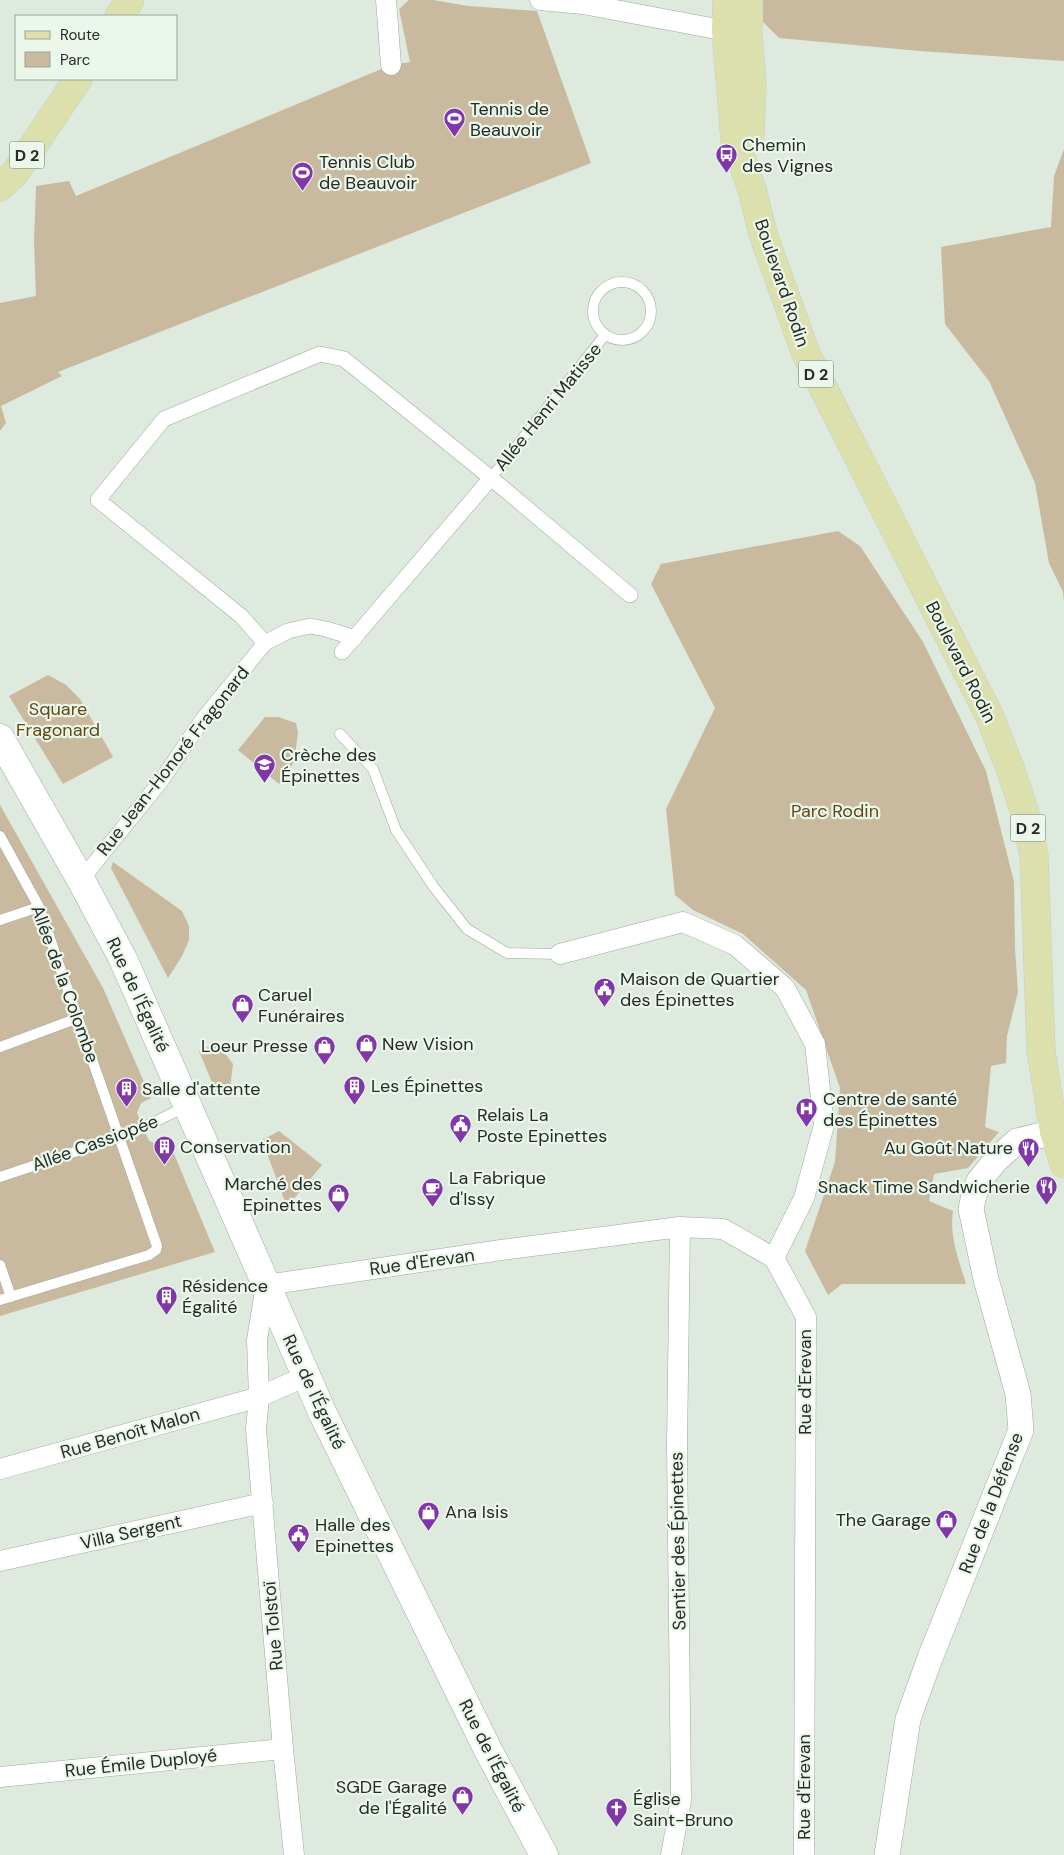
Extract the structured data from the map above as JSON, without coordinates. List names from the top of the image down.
{
  "streets": {
    "main road": ["D 2", "Boulevard Rodin", "Rue de l'Égalité"],
    "street": [
      "Rue Jean-Honoré Fragonard",
      "Rue d'Erevan",
      "Rue Benoît Malon",
      "Rue de la Défense",
      "Villa Sergent",
      "Sentier des Épinettes",
      "Rue Tolstoï",
      "Rue Émile Duployé"
    ],
    "lane": ["Allée Henri Matisse", "Allée de la Colombe", "Allée Cassiopée"]
  },
  "crossings": [
    ["Boulevard Rodin", "Rue de la Défense"],
    ["Rue Jean-Honoré Fragonard", "Rue de l'Égalité"],
    ["Allée de la Colombe", "Allée Cassiopée"],
    ["Rue de l'Égalité", "Allée Cassiopée"],
    ["Rue de l'Égalité", "Rue d'Erevan"],
    ["Rue de l'Égalité", "Rue Benoît Malon"],
    ["Rue de l'Égalité", "Rue Tolstoï"],
    ["Rue d'Erevan", "Sentier des Épinettes"],
    ["Rue d'Erevan", "Rue Tolstoï"],
    ["Rue Benoît Malon", "Rue Tolstoï"],
    ["Villa Sergent", "Rue Tolstoï"],
    ["Rue Tolstoï", "Rue Émile Duployé"]
  ],
  "parks": ["Square Fragonard", "Parc Rodin"],
  "places": {
    "sports": ["Tennis de Beauvoir", "Tennis Club de Beauvoir"],
    "bus stop": ["Chemin des Vignes"],
    "school or university": ["Crèche des Épinettes"],
    "public building": ["Maison de Quartier des Épinettes", "Relais La Poste Epinettes", "Halle des Epinettes"],
    "shop": [
      "Caruel Funéraires",
      "New Vision",
      "Loeur Presse",
      "Marché des Epinettes",
      "Ana Isis",
      "The Garage",
      "SGDE Garage de l'Égalité"
    ],
    "building": [
      "Les Épinettes",
      "Salle d'attente",
      "Conservation",
      "Résidence Égalité"
    ],
    "hospital": ["Centre de santé des Épinettes"],
    "restaurant": ["Au Goût Nature", "Snack Time Sandwicherie"],
    "cafe": ["La Fabrique d'Issy"],
    "church": ["Église Saint-Bruno"]
  },
  "legend": ["Route", "Parc"]
}
